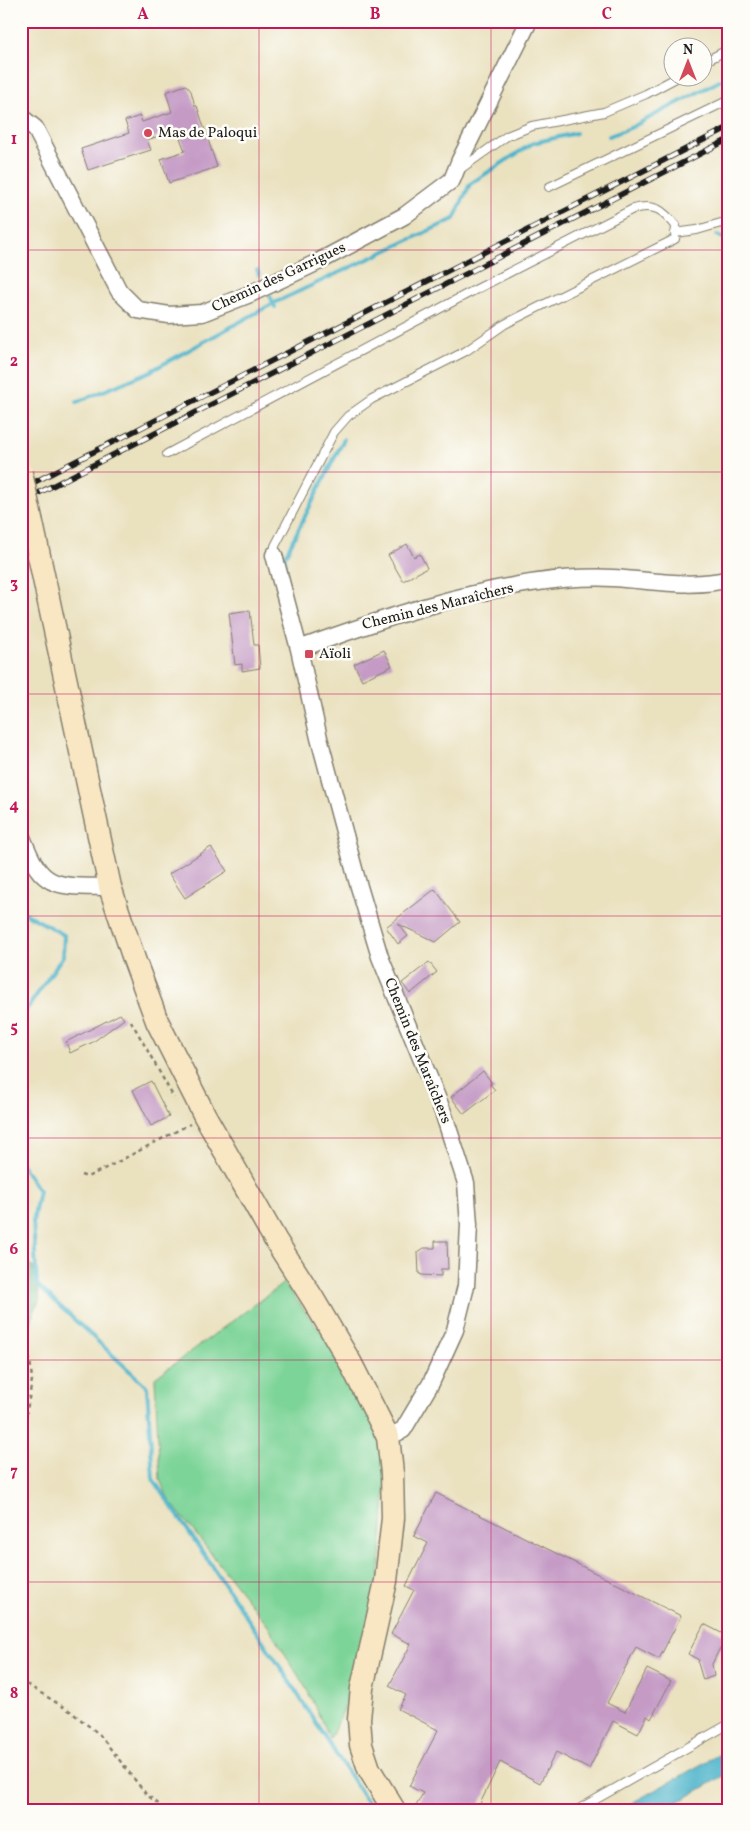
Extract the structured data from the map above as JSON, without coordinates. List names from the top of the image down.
{
  "streets": {
    "street": ["Chemin des Garrigues", "Chemin des Maraîchers"]
  },
  "places": {
    "other": ["Mas de Paloqui"],
    "transit": ["Aïoli"]
  },
  "north": "top",
  "grid": {
    "columns": ["A", "B", "C"],
    "rows": [
      "1",
      "2",
      "3",
      "4",
      "5",
      "6",
      "7",
      "8"
    ]
  }
}
